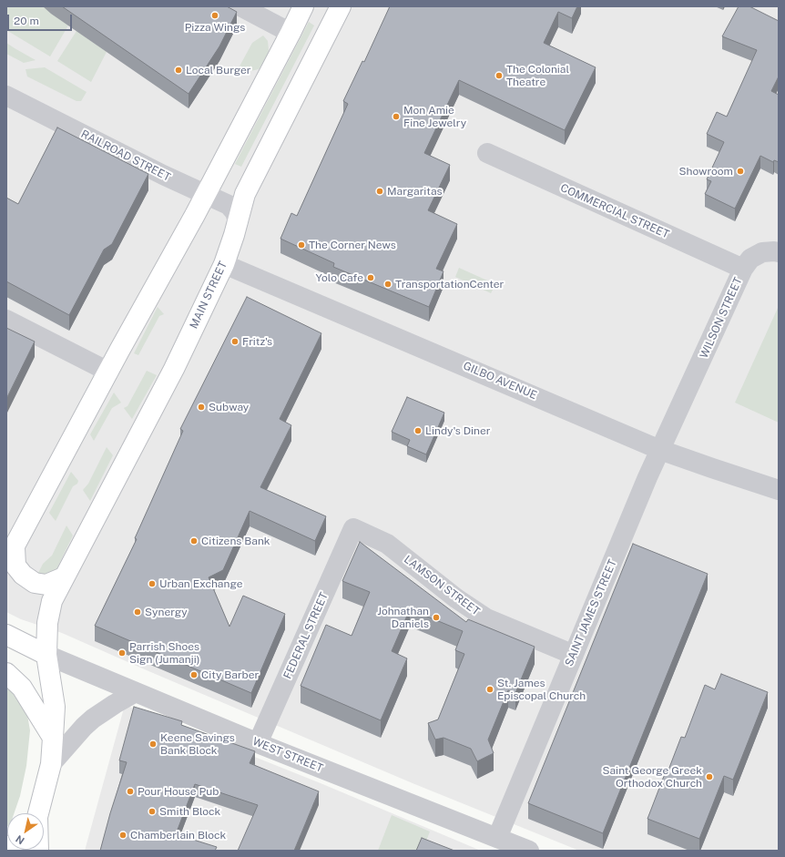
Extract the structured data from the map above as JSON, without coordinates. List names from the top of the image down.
{
  "streets": {
    "main road": ["MAIN STREET"],
    "street": [
      "RAILROAD STREET",
      "COMMERCIAL STREET",
      "WILSON STREET",
      "GILBO AVENUE",
      "LAMSON STREET",
      "SAINT JAMES STREET",
      "FEDERAL STREET",
      "WEST STREET"
    ]
  },
  "crossings": [
    ["RAILROAD STREET", "MAIN STREET"],
    ["COMMERCIAL STREET", "WILSON STREET"],
    ["MAIN STREET", "GILBO AVENUE"],
    ["MAIN STREET", "WEST STREET"],
    ["WILSON STREET", "GILBO AVENUE"],
    ["WILSON STREET", "SAINT JAMES STREET"],
    ["GILBO AVENUE", "SAINT JAMES STREET"],
    ["LAMSON STREET", "SAINT JAMES STREET"],
    ["LAMSON STREET", "FEDERAL STREET"],
    ["SAINT JAMES STREET", "WEST STREET"],
    ["FEDERAL STREET", "WEST STREET"]
  ],
  "places": [
    "Pizza Wings",
    "Local Burger",
    "The Colonial Theatre",
    "Mon Amie Fine Jewelry",
    "Showroom",
    "Margaritas",
    "The Corner News",
    "Yolo Cafe",
    "TransportationCenter",
    "Fritz's",
    "Subway",
    "Lindy's Diner",
    "Citizens Bank",
    "Urban Exchange",
    "Synergy",
    "Johnathan Daniels",
    "Parrish Shoes Sign (Jumanji)",
    "City Barber",
    "St. James Episcopal Church",
    "Keene Savings Bank Block",
    "Saint George Greek Orthodox Church",
    "Pour House Pub",
    "Smith Block",
    "Chamberlain Block"
  ],
  "scale_bar": "20 m",
  "north": "bottom left"
}
